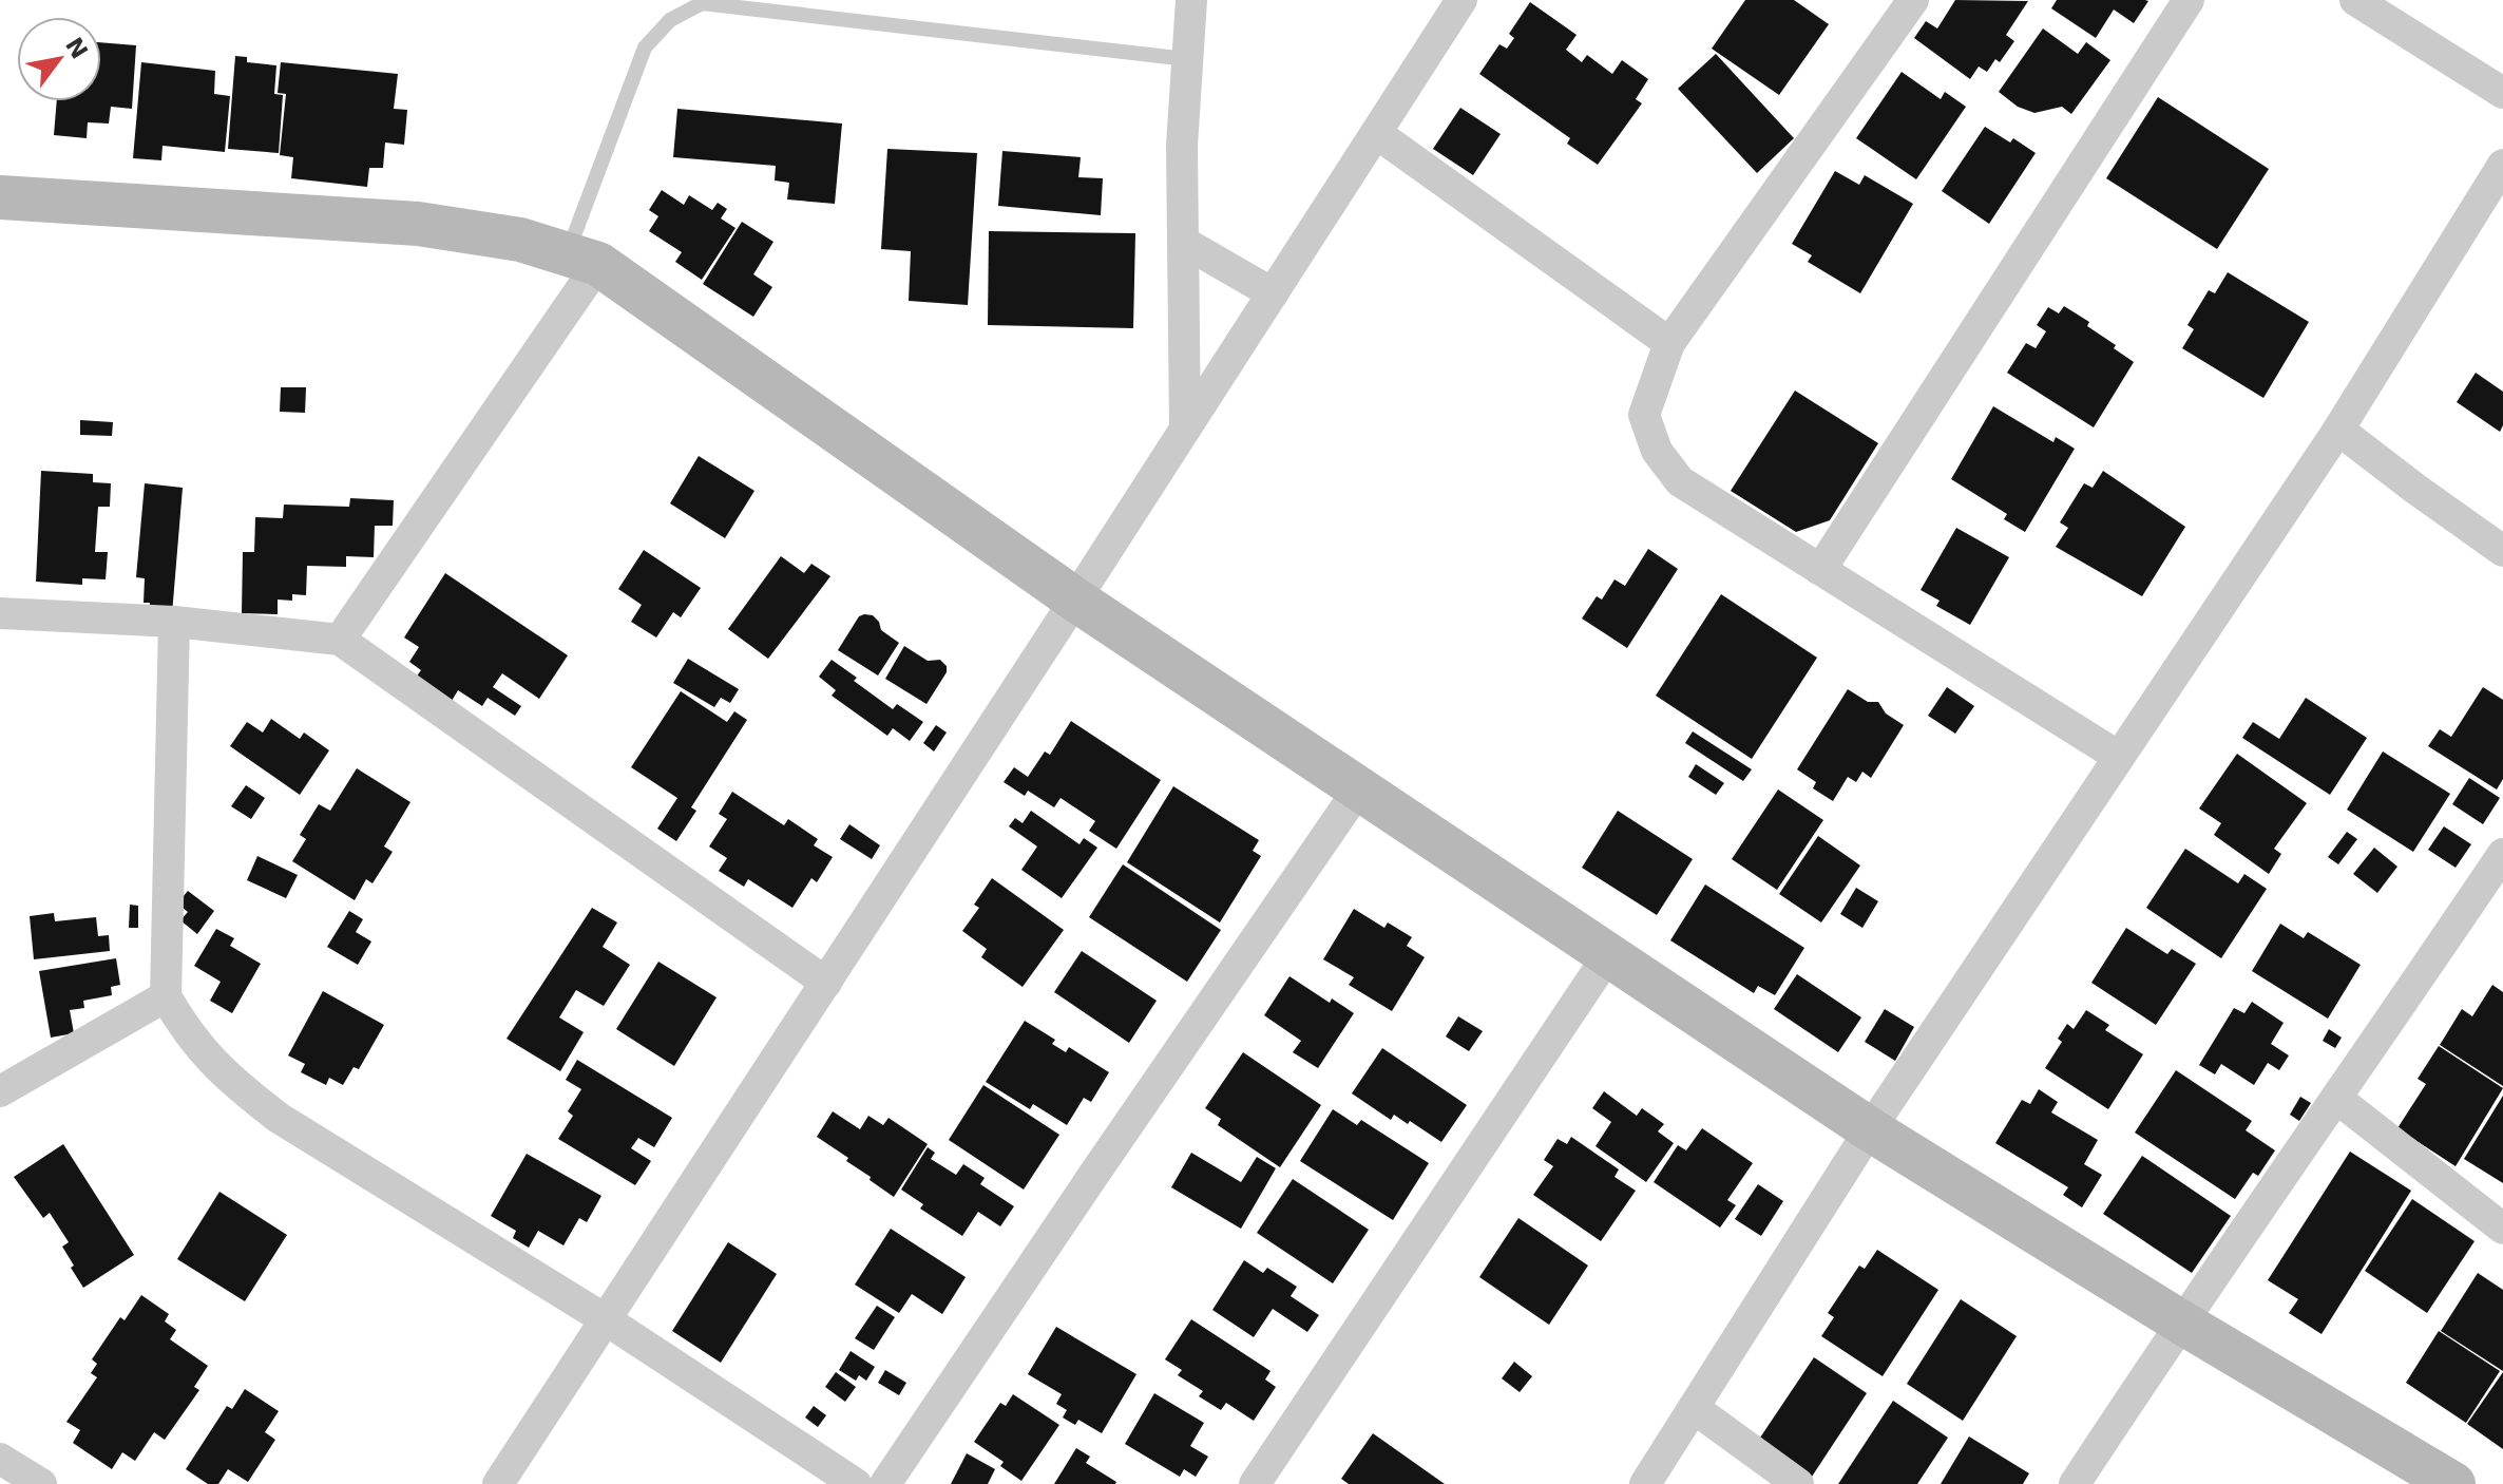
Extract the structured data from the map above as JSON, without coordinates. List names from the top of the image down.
{
  "north": "top right"
}
